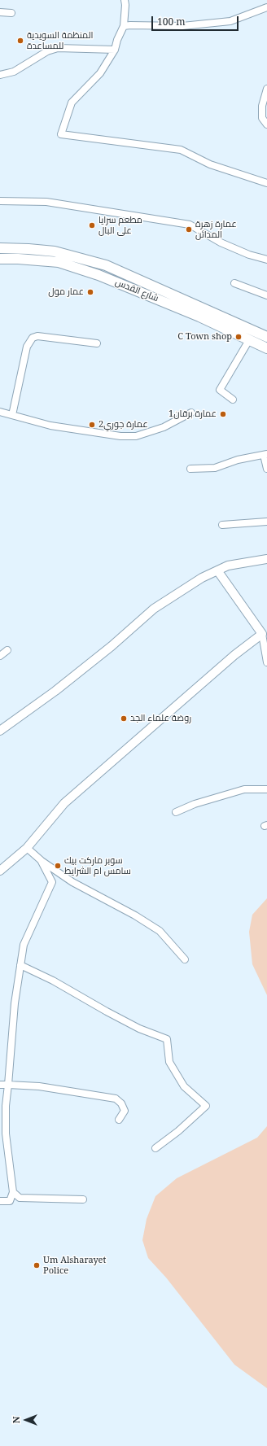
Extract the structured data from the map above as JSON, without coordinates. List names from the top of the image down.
{
  "streets": {
    "main road": ["شارع القدس"]
  },
  "places": [
    "المنظمة السويدية للمساعدة",
    "مطعم سرايا على البال",
    "عمارة زهرة المدائن",
    "عمار مول",
    "C Town shop",
    "1عمارة برقان",
    "عمارة جوري2",
    "روضة علماء الجد",
    "سوبر ماركت بيك سامس ام الشرايط",
    "Um Alsharayet Police"
  ],
  "scale_bar": "100 m",
  "north": "left"
}
